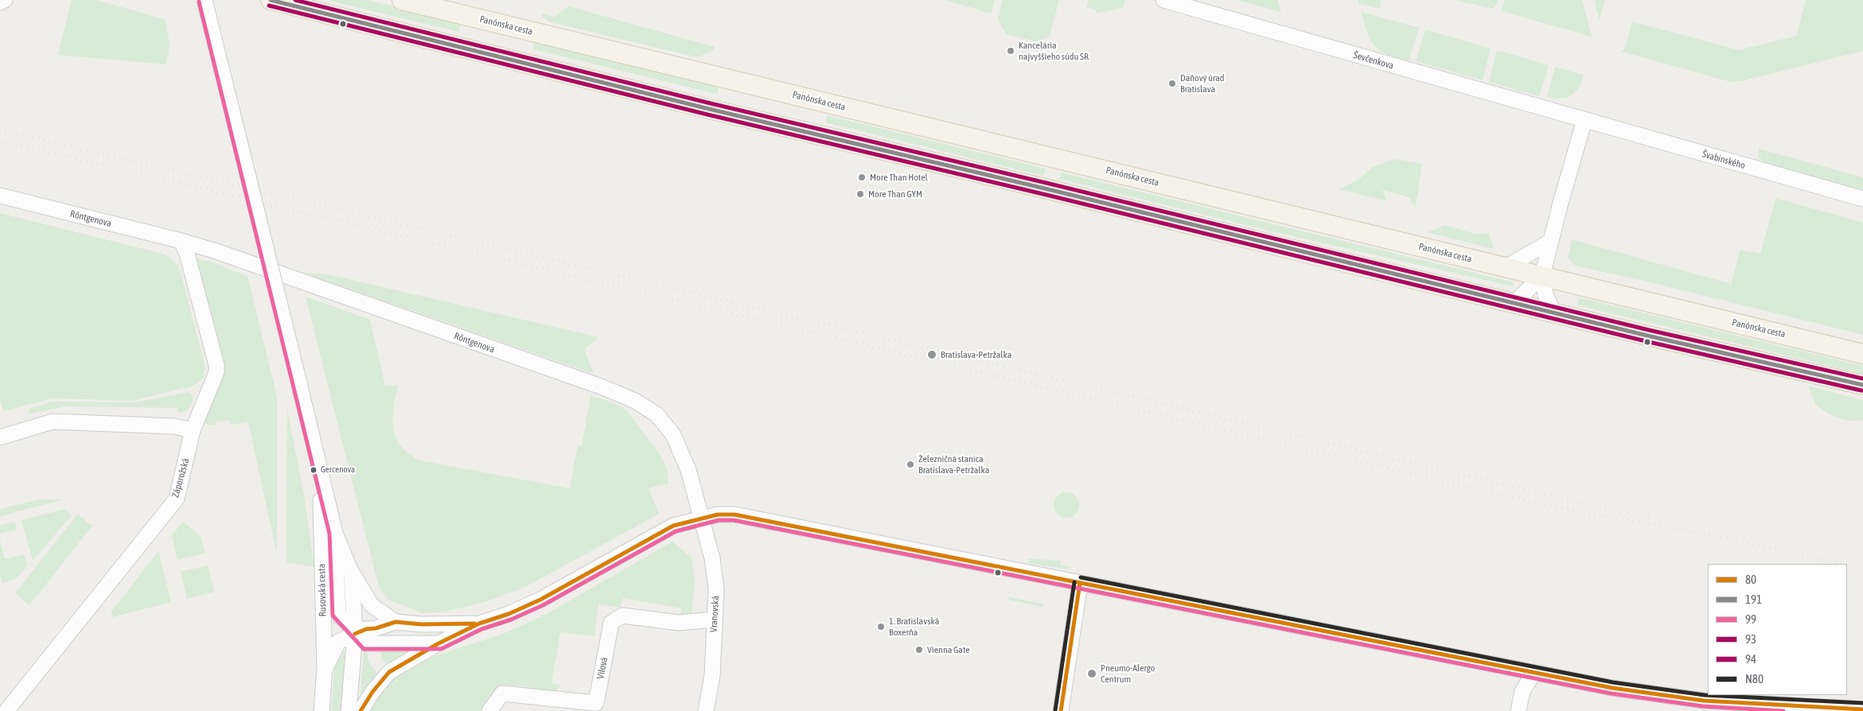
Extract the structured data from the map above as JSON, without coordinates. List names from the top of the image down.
{
  "streets": {
    "main road": ["Panónska cesta"],
    "street": [
      "Ševčenkova",
      "Švabinského",
      "Röntgenova",
      "Záporožská",
      "Rusovská cesta",
      "Vranovská",
      "Vilová"
    ]
  },
  "crossings": [
    ["Ševčenkova", "Švabinského"],
    ["Röntgenova", "Vranovská"],
    ["Vranovská", "Vilová"]
  ],
  "places": [
    "Kancelária najvyššieho súdu SR",
    "Daňový úrad Bratislava",
    "More Than Hotel",
    "More Than GYM",
    "Bratislava-Petržalka",
    "Železničná stanica Bratislava-Petržalka",
    "Gercenova",
    "1. Bratislavská Boxerňa",
    "Vienna Gate",
    "Pneumo-Alergo Centrum"
  ],
  "lines": [
    "transit line 191",
    "transit line 94",
    "transit line 99",
    "transit line 93",
    "transit line 80",
    "transit line N80"
  ],
  "legend": [
    "80",
    "191",
    "99",
    "93",
    "94",
    "N80"
  ]
}
